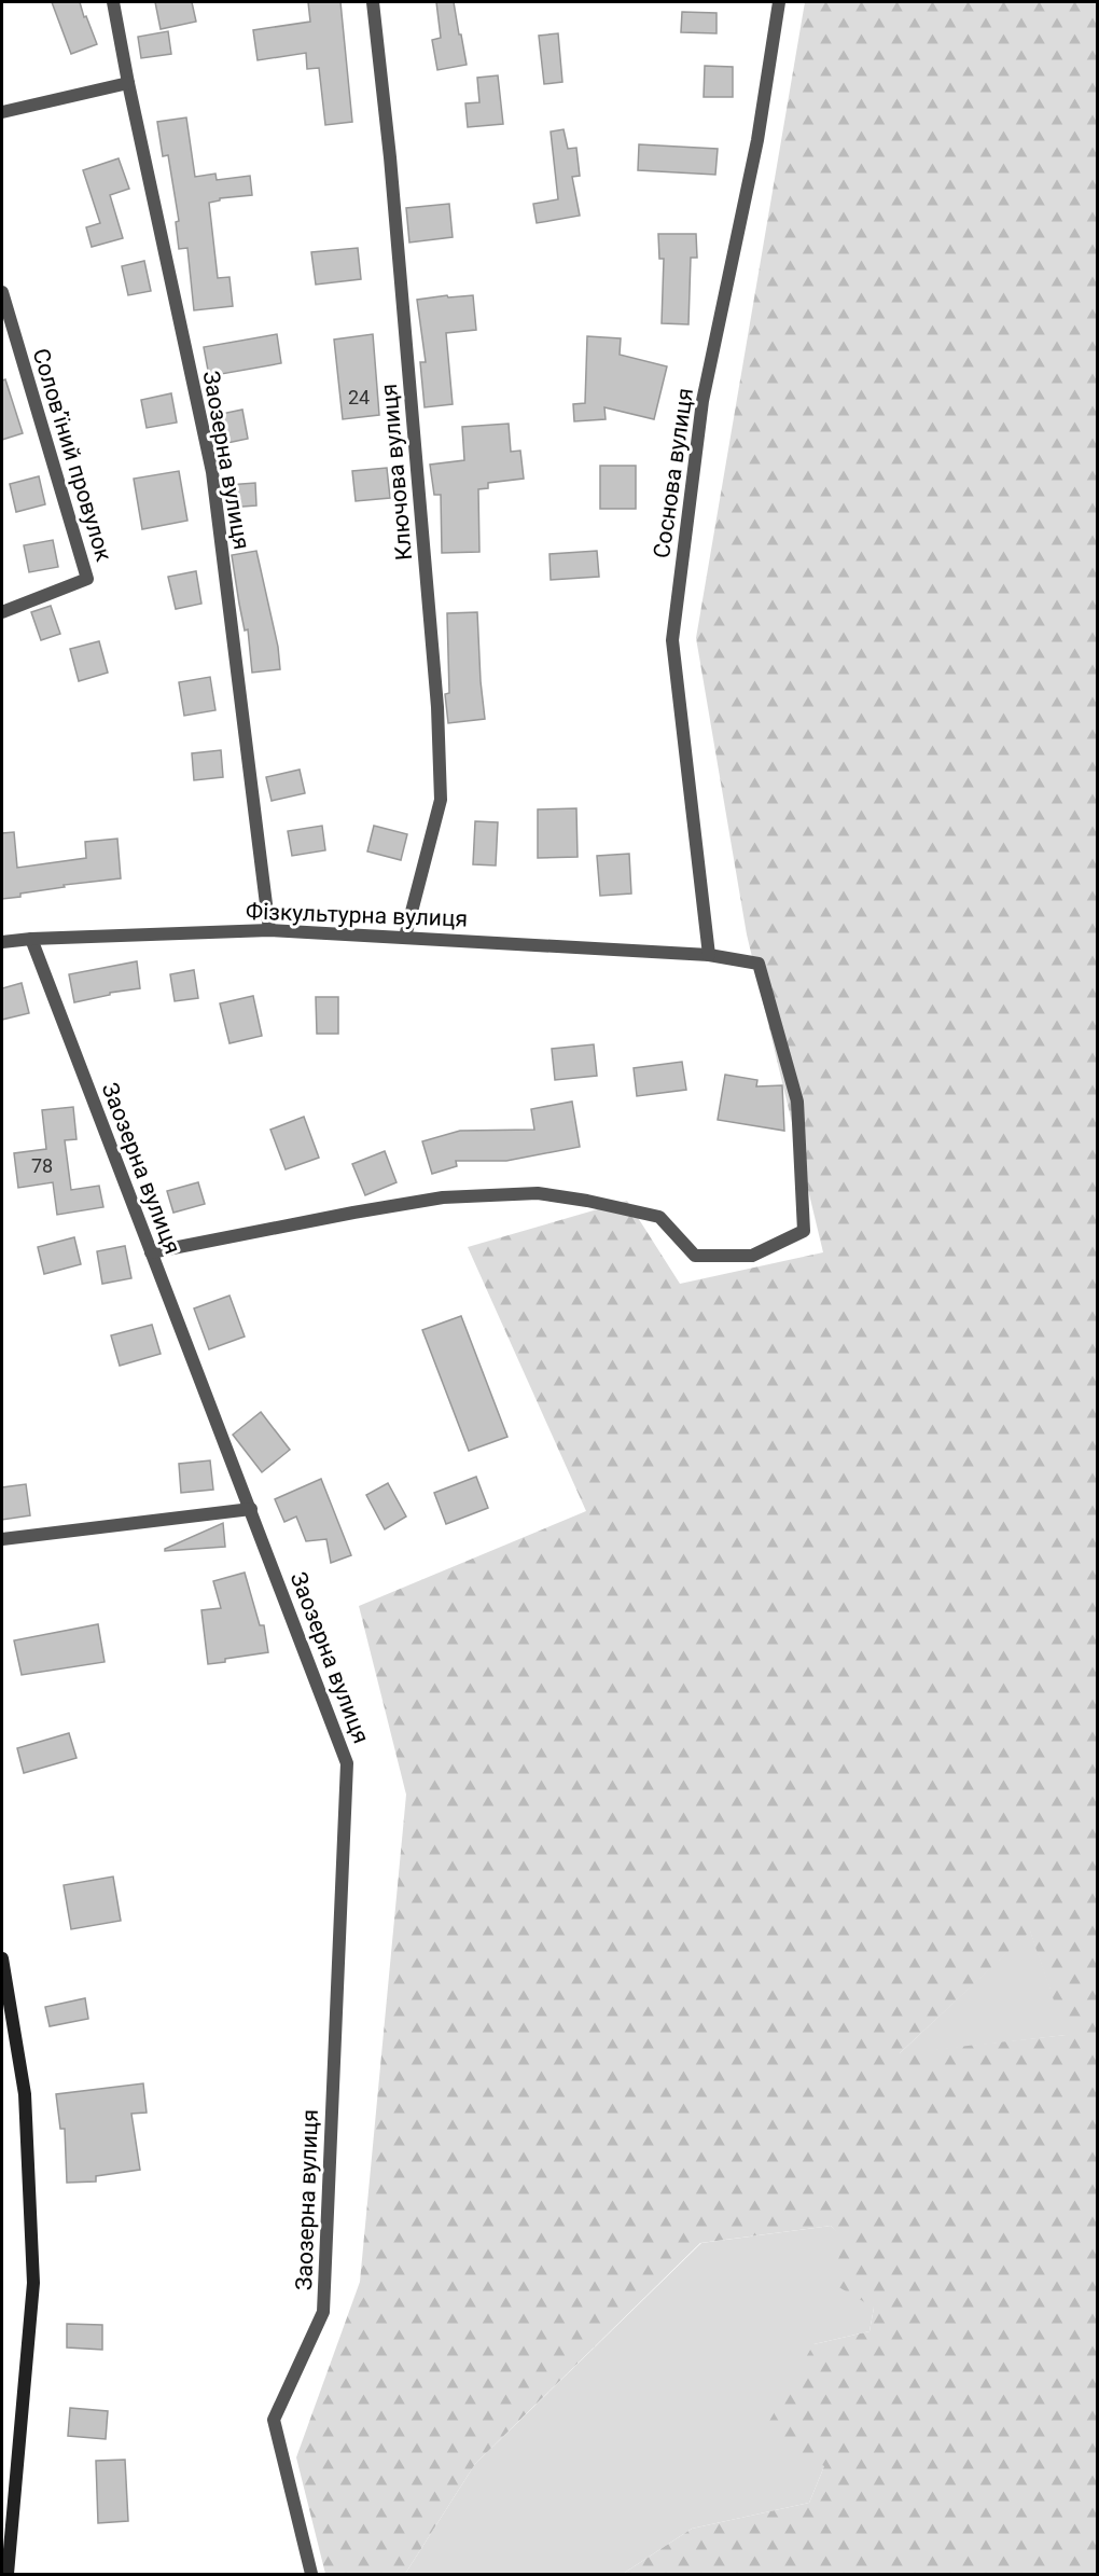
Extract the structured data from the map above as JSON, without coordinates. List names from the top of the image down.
{
  "streets": {
    "street": [
      "Соловʼїний провулок",
      "Заозерна вулиця",
      "Ключова вулиця",
      "Соснова вулиця",
      "Фізкультурна вулиця"
    ]
  },
  "crossings": [
    ["Заозерна вулиця", "Фізкультурна вулиця"],
    ["Ключова вулиця", "Фізкультурна вулиця"],
    ["Соснова вулиця", "Фізкультурна вулиця"]
  ],
  "house_numbers": ["24", "78"]
}
